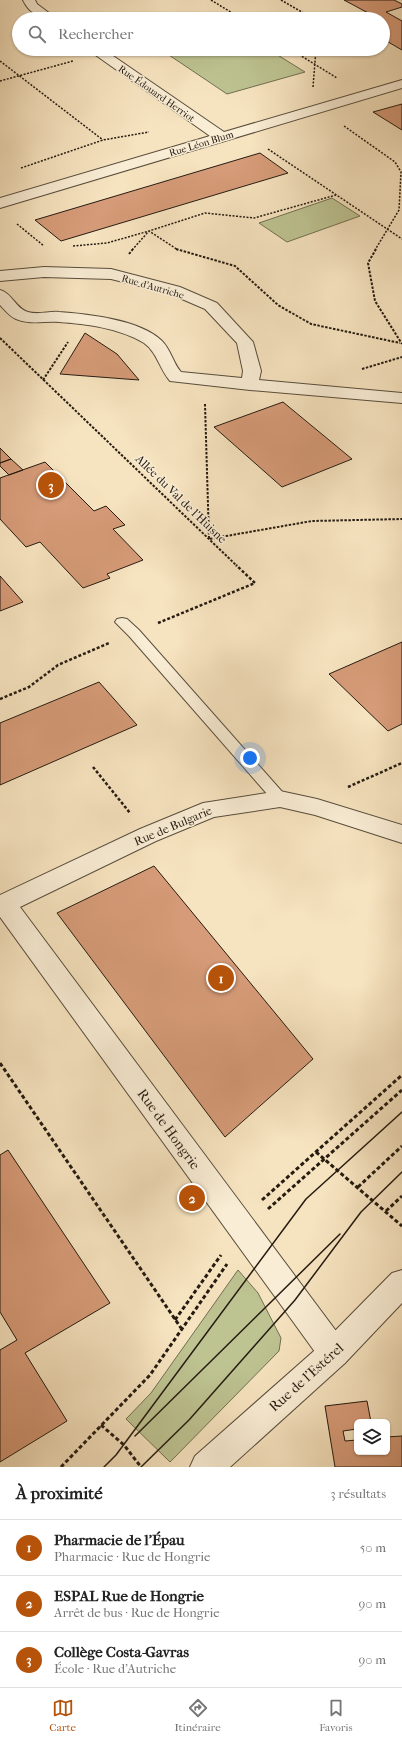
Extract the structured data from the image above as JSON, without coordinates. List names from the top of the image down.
{
  "streets": {
    "street": [
      "Rue Édouard Herriot",
      "Rue Léon Blum",
      "Rue d'Autriche",
      "Rue de Bulgarie",
      "Rue de Hongrie",
      "Rue de l'Estérel"
    ],
    "path": ["Allée du Val de l'Huisne"]
  },
  "crossings": [
    ["Rue Édouard Herriot", "Rue Léon Blum"],
    ["Rue de Bulgarie", "Rue de Hongrie"],
    ["Rue de Hongrie", "Rue de l'Estérel"]
  ],
  "page": {
    "search": "Rechercher",
    "pins": ["3", "1", "2"],
    "heading": ["À proximité", "3 résultats"],
    "list": [
      {
        "mark": "1",
        "name": "Pharmacie de l'Épau",
        "note": "Pharmacie · Rue de Hongrie",
        "value": "50 m"
      },
      {
        "mark": "2",
        "name": "ESPAL Rue de Hongrie",
        "note": "Arrêt de bus · Rue de Hongrie",
        "value": "90 m"
      },
      {
        "mark": "3",
        "name": "Collège Costa-Gavras",
        "note": "École · Rue d'Autriche",
        "value": "90 m"
      }
    ],
    "nav": ["Carte", "Itinéraire", "Favoris"]
  }
}
